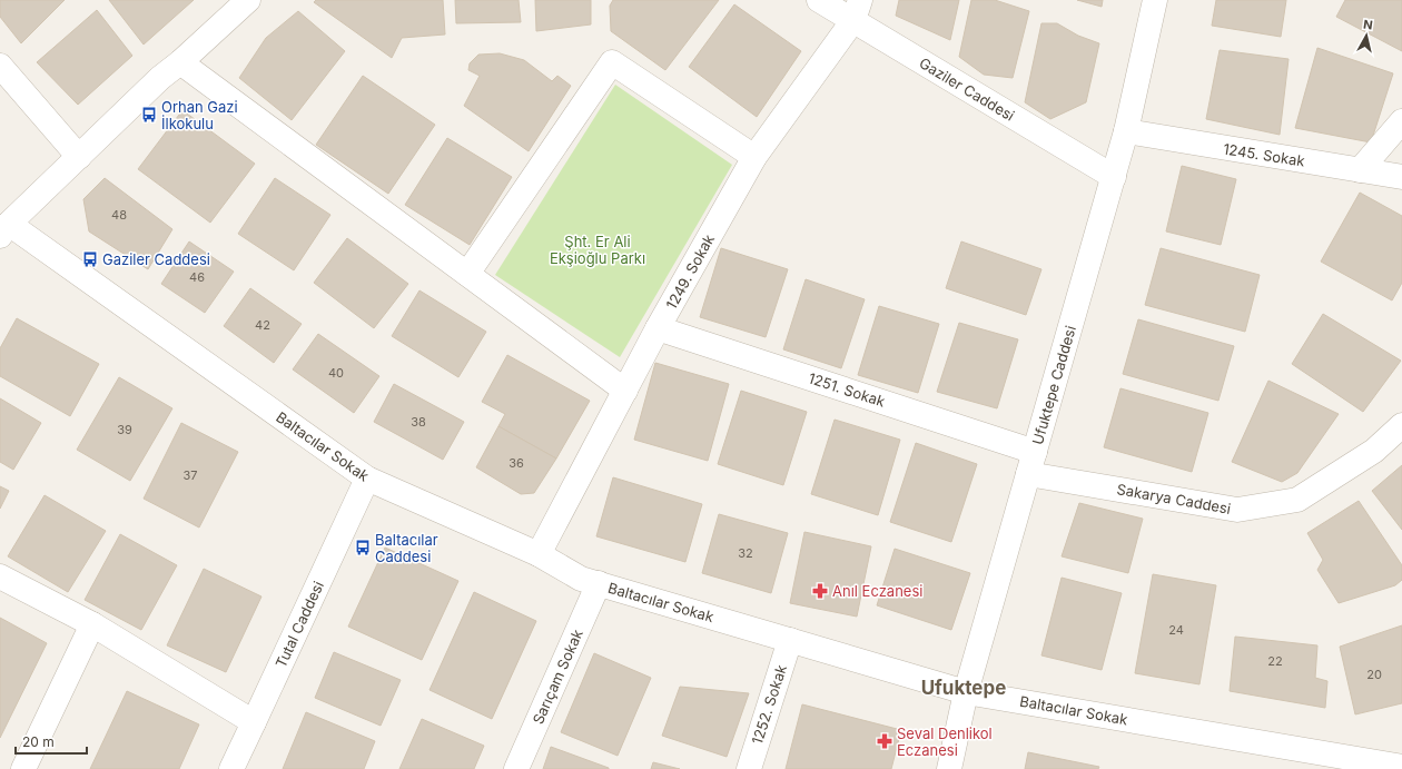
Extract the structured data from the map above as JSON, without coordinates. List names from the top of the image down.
{
  "streets": {
    "street": [
      "Gaziler Caddesi",
      "1245. Sokak",
      "1249. Sokak",
      "Ufuktepe Caddesi",
      "1251. Sokak",
      "Baltacılar Sokak",
      "Sakarya Caddesi",
      "Tutal Caddesi",
      "Sarıçam Sokak",
      "1252. Sokak"
    ]
  },
  "crossings": [
    ["Gaziler Caddesi", "1249. Sokak"],
    ["Gaziler Caddesi", "Ufuktepe Caddesi"],
    ["1245. Sokak", "Ufuktepe Caddesi"],
    ["1249. Sokak", "1251. Sokak"],
    ["1249. Sokak", "Baltacılar Sokak"],
    ["Ufuktepe Caddesi", "1251. Sokak"],
    ["Ufuktepe Caddesi", "Baltacılar Sokak"],
    ["Ufuktepe Caddesi", "Sakarya Caddesi"],
    ["1251. Sokak", "Sakarya Caddesi"],
    ["Baltacılar Sokak", "Tutal Caddesi"],
    ["Baltacılar Sokak", "Sarıçam Sokak"],
    ["Baltacılar Sokak", "1252. Sokak"]
  ],
  "districts": ["Ufuktepe"],
  "parks": ["Şht. Er Ali Ekşioğlu Parkı"],
  "places": {
    "bus stop": ["Orhan Gazi İlkokulu", "Gaziler Caddesi", "Baltacılar Caddesi"],
    "pharmacy": ["Anıl Eczanesi", "Seval Denlikol Eczanesi"]
  },
  "house_numbers": [
    "48",
    "46",
    "42",
    "40",
    "38",
    "39",
    "36",
    "37",
    "32",
    "24",
    "22",
    "20"
  ],
  "scale_bar": "20 m",
  "north": "top"
}
